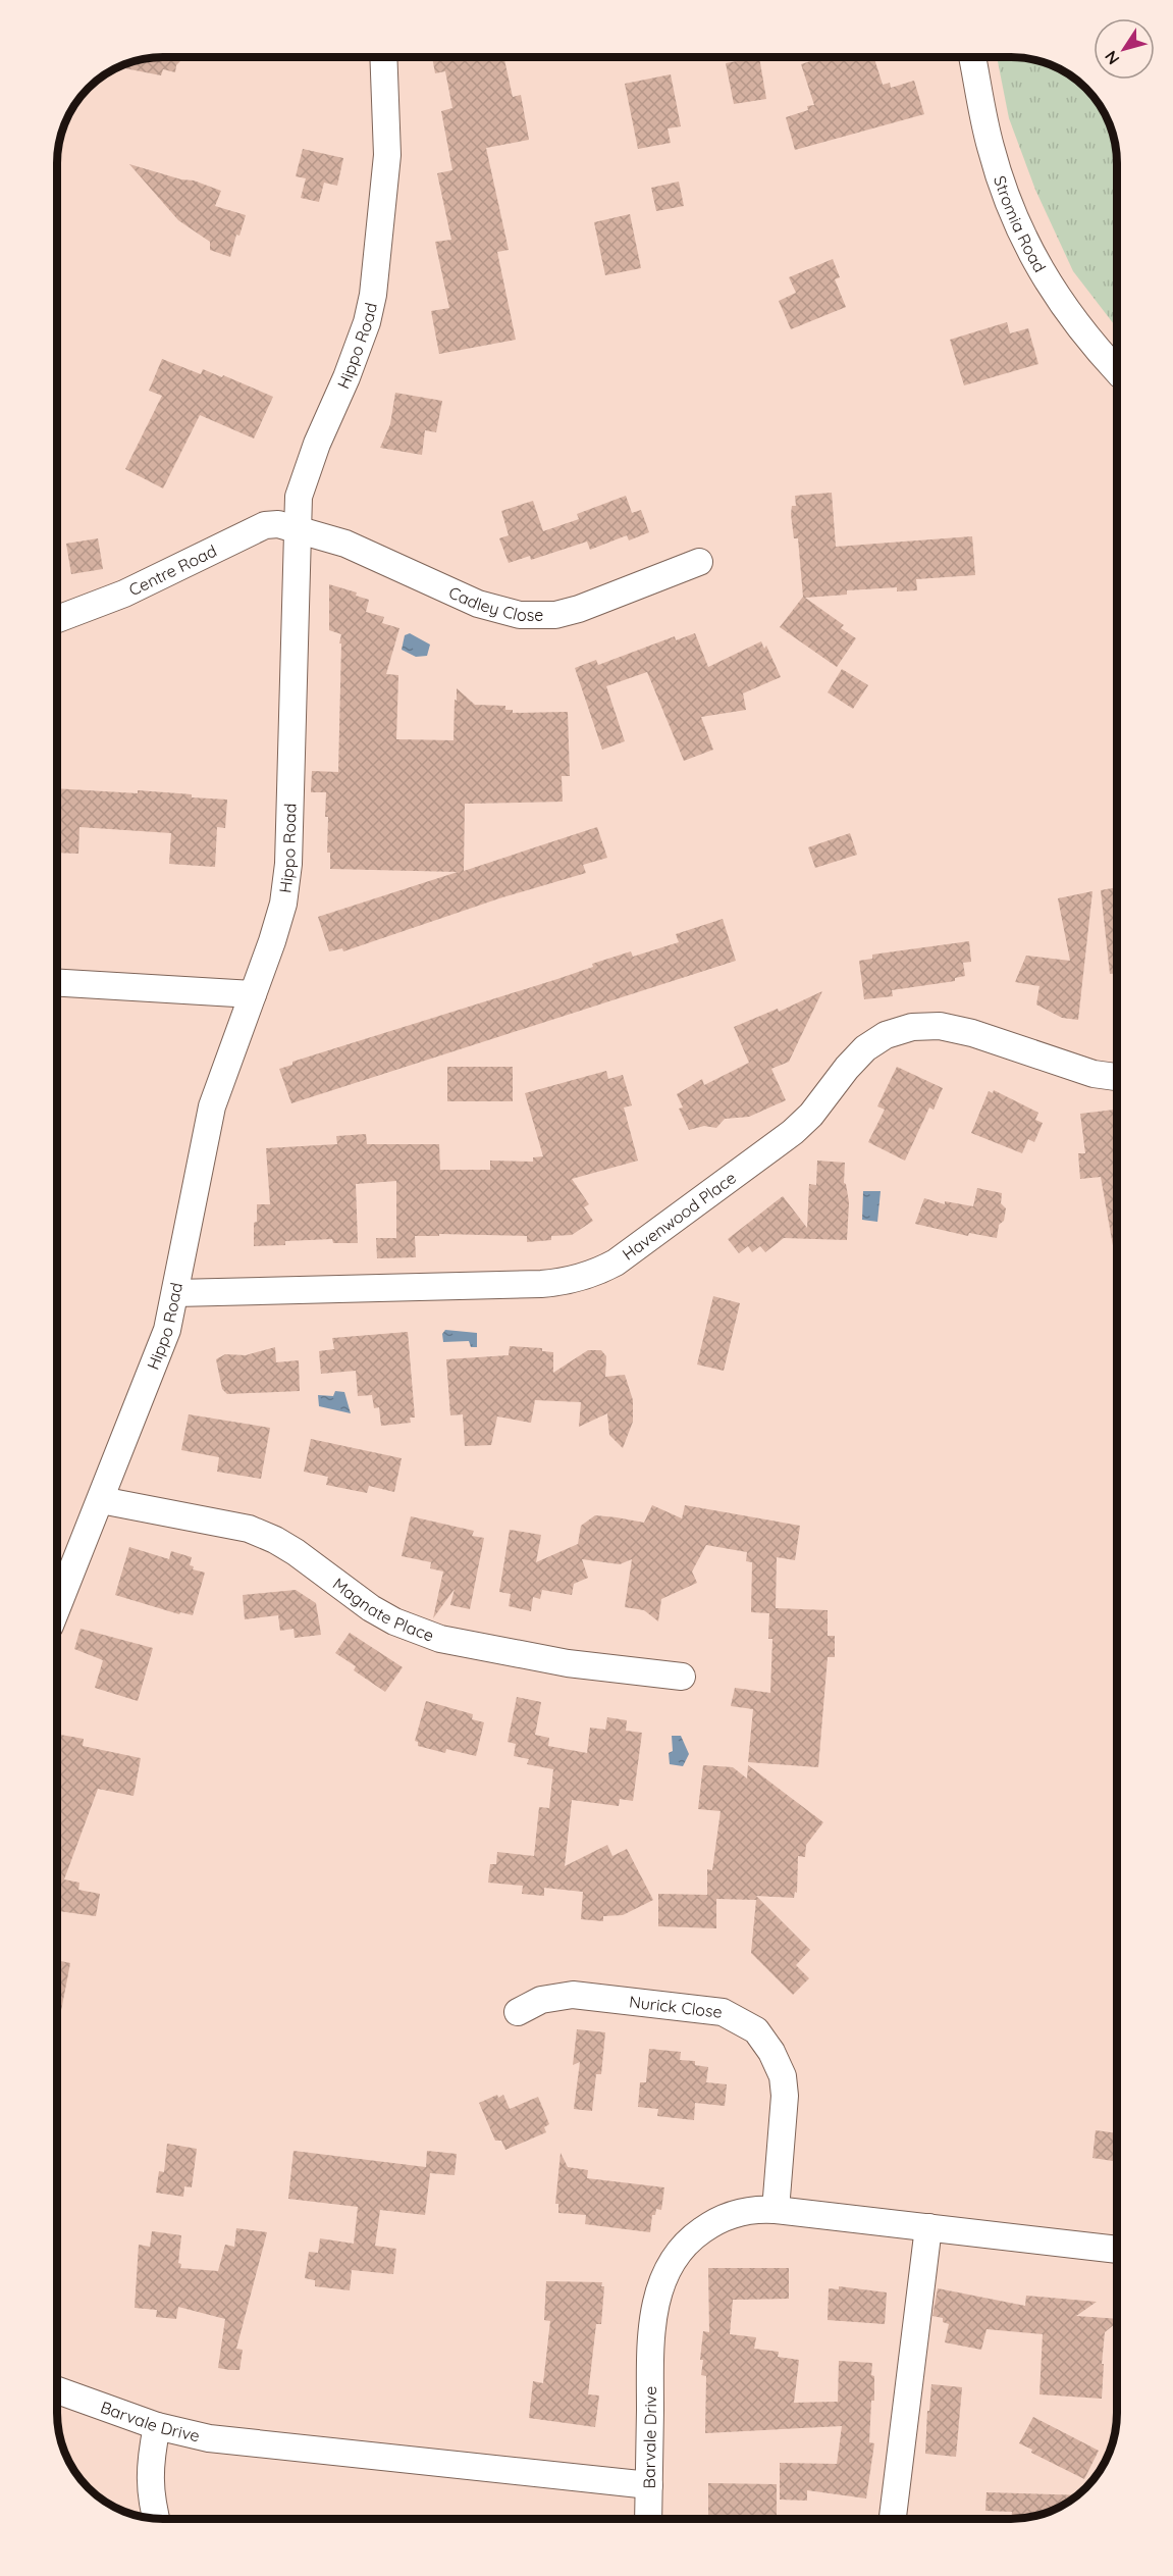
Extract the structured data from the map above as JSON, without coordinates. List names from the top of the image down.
{
  "streets": {
    "street": [
      "Stromia Road",
      "Hippo Road",
      "Centre Road",
      "Cadley Close",
      "Havenwood Place",
      "Magnate Place",
      "Nurick Close",
      "Barvale Drive"
    ]
  },
  "crossings": [
    ["Hippo Road", "Centre Road"],
    ["Hippo Road", "Cadley Close"],
    ["Hippo Road", "Havenwood Place"],
    ["Hippo Road", "Magnate Place"],
    ["Centre Road", "Cadley Close"],
    ["Nurick Close", "Barvale Drive"]
  ],
  "north": "bottom left"
}
